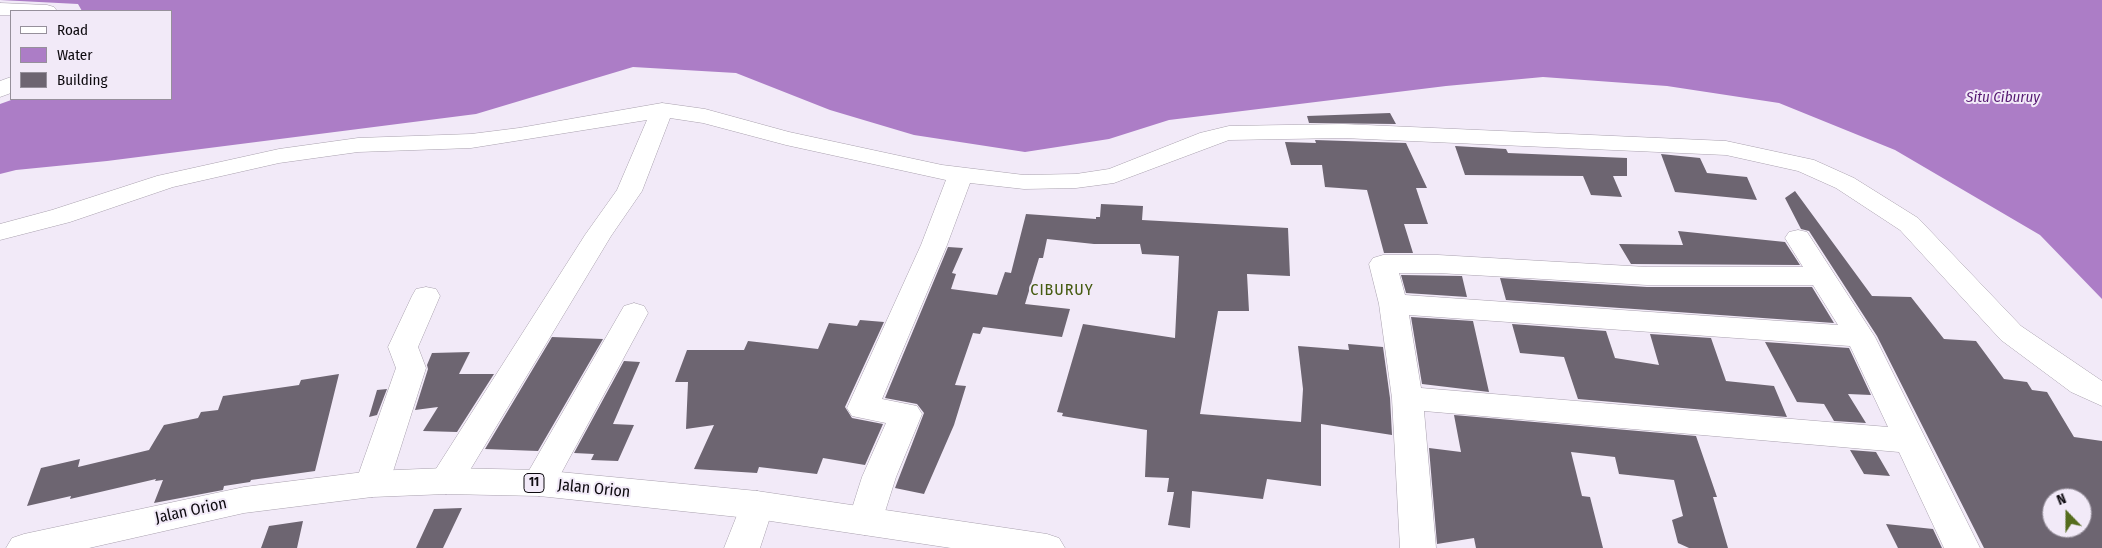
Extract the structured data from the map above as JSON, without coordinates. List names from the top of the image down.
{
  "streets": {
    "main road": ["11", "Jalan Orion"]
  },
  "districts": ["CIBURUY"],
  "water": ["Situ Ciburuy"],
  "legend": ["Road", "Water", "Building"],
  "north": "top"
}
